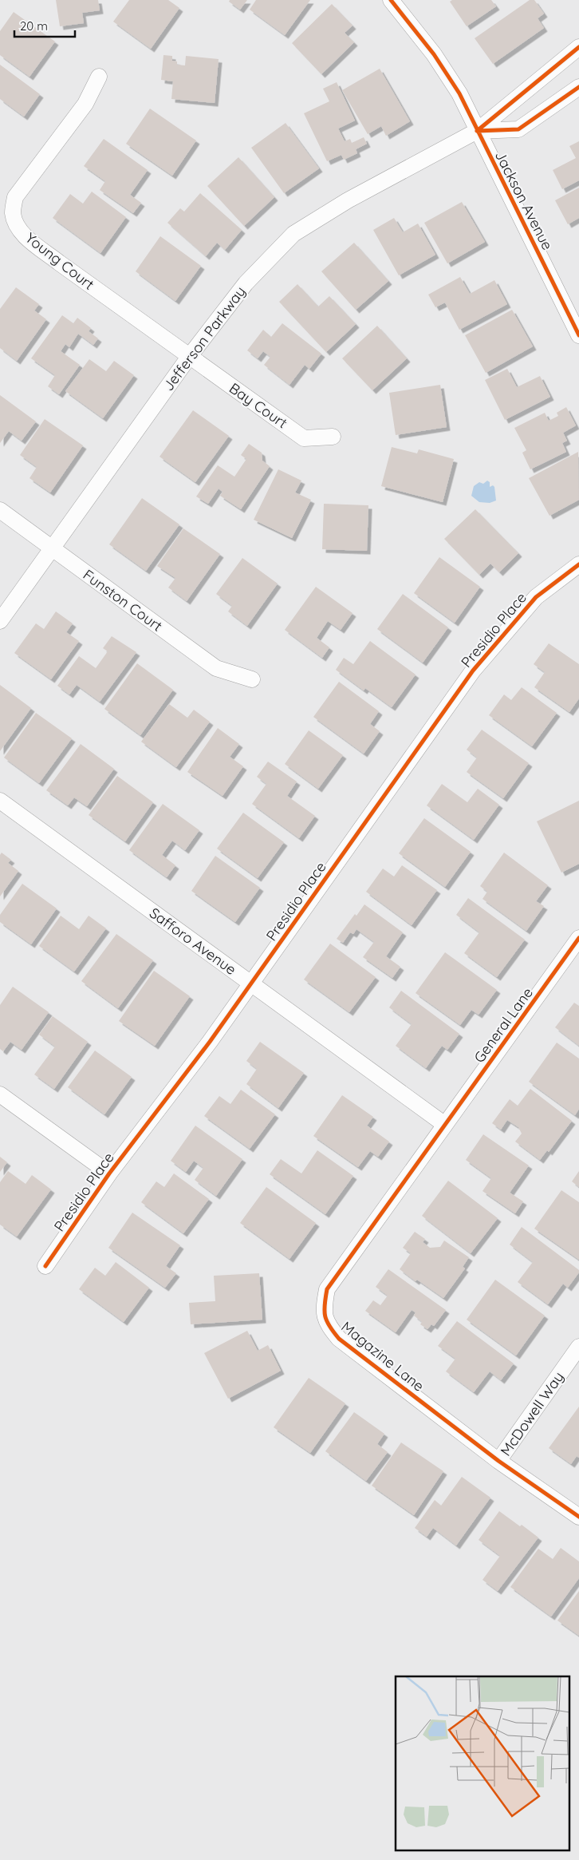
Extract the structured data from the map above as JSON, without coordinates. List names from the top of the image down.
{
  "streets": {
    "street": [
      "Jackson Avenue",
      "Young Court",
      "Jefferson Parkway",
      "Bay Court",
      "Funston Court",
      "Presidio Place",
      "Safforo Avenue",
      "General Lane",
      "Magazine Lane",
      "McDowell Way"
    ]
  },
  "crossings": [
    ["Jackson Avenue", "Jefferson Parkway"],
    ["Young Court", "Jefferson Parkway"],
    ["Young Court", "Bay Court"],
    ["Jefferson Parkway", "Bay Court"],
    ["Jefferson Parkway", "Funston Court"],
    ["Presidio Place", "Safforo Avenue"],
    ["Safforo Avenue", "General Lane"],
    ["Safforo Avenue", "Magazine Lane"],
    ["General Lane", "Magazine Lane"],
    ["Magazine Lane", "McDowell Way"]
  ],
  "scale_bar": "20 m"
}
